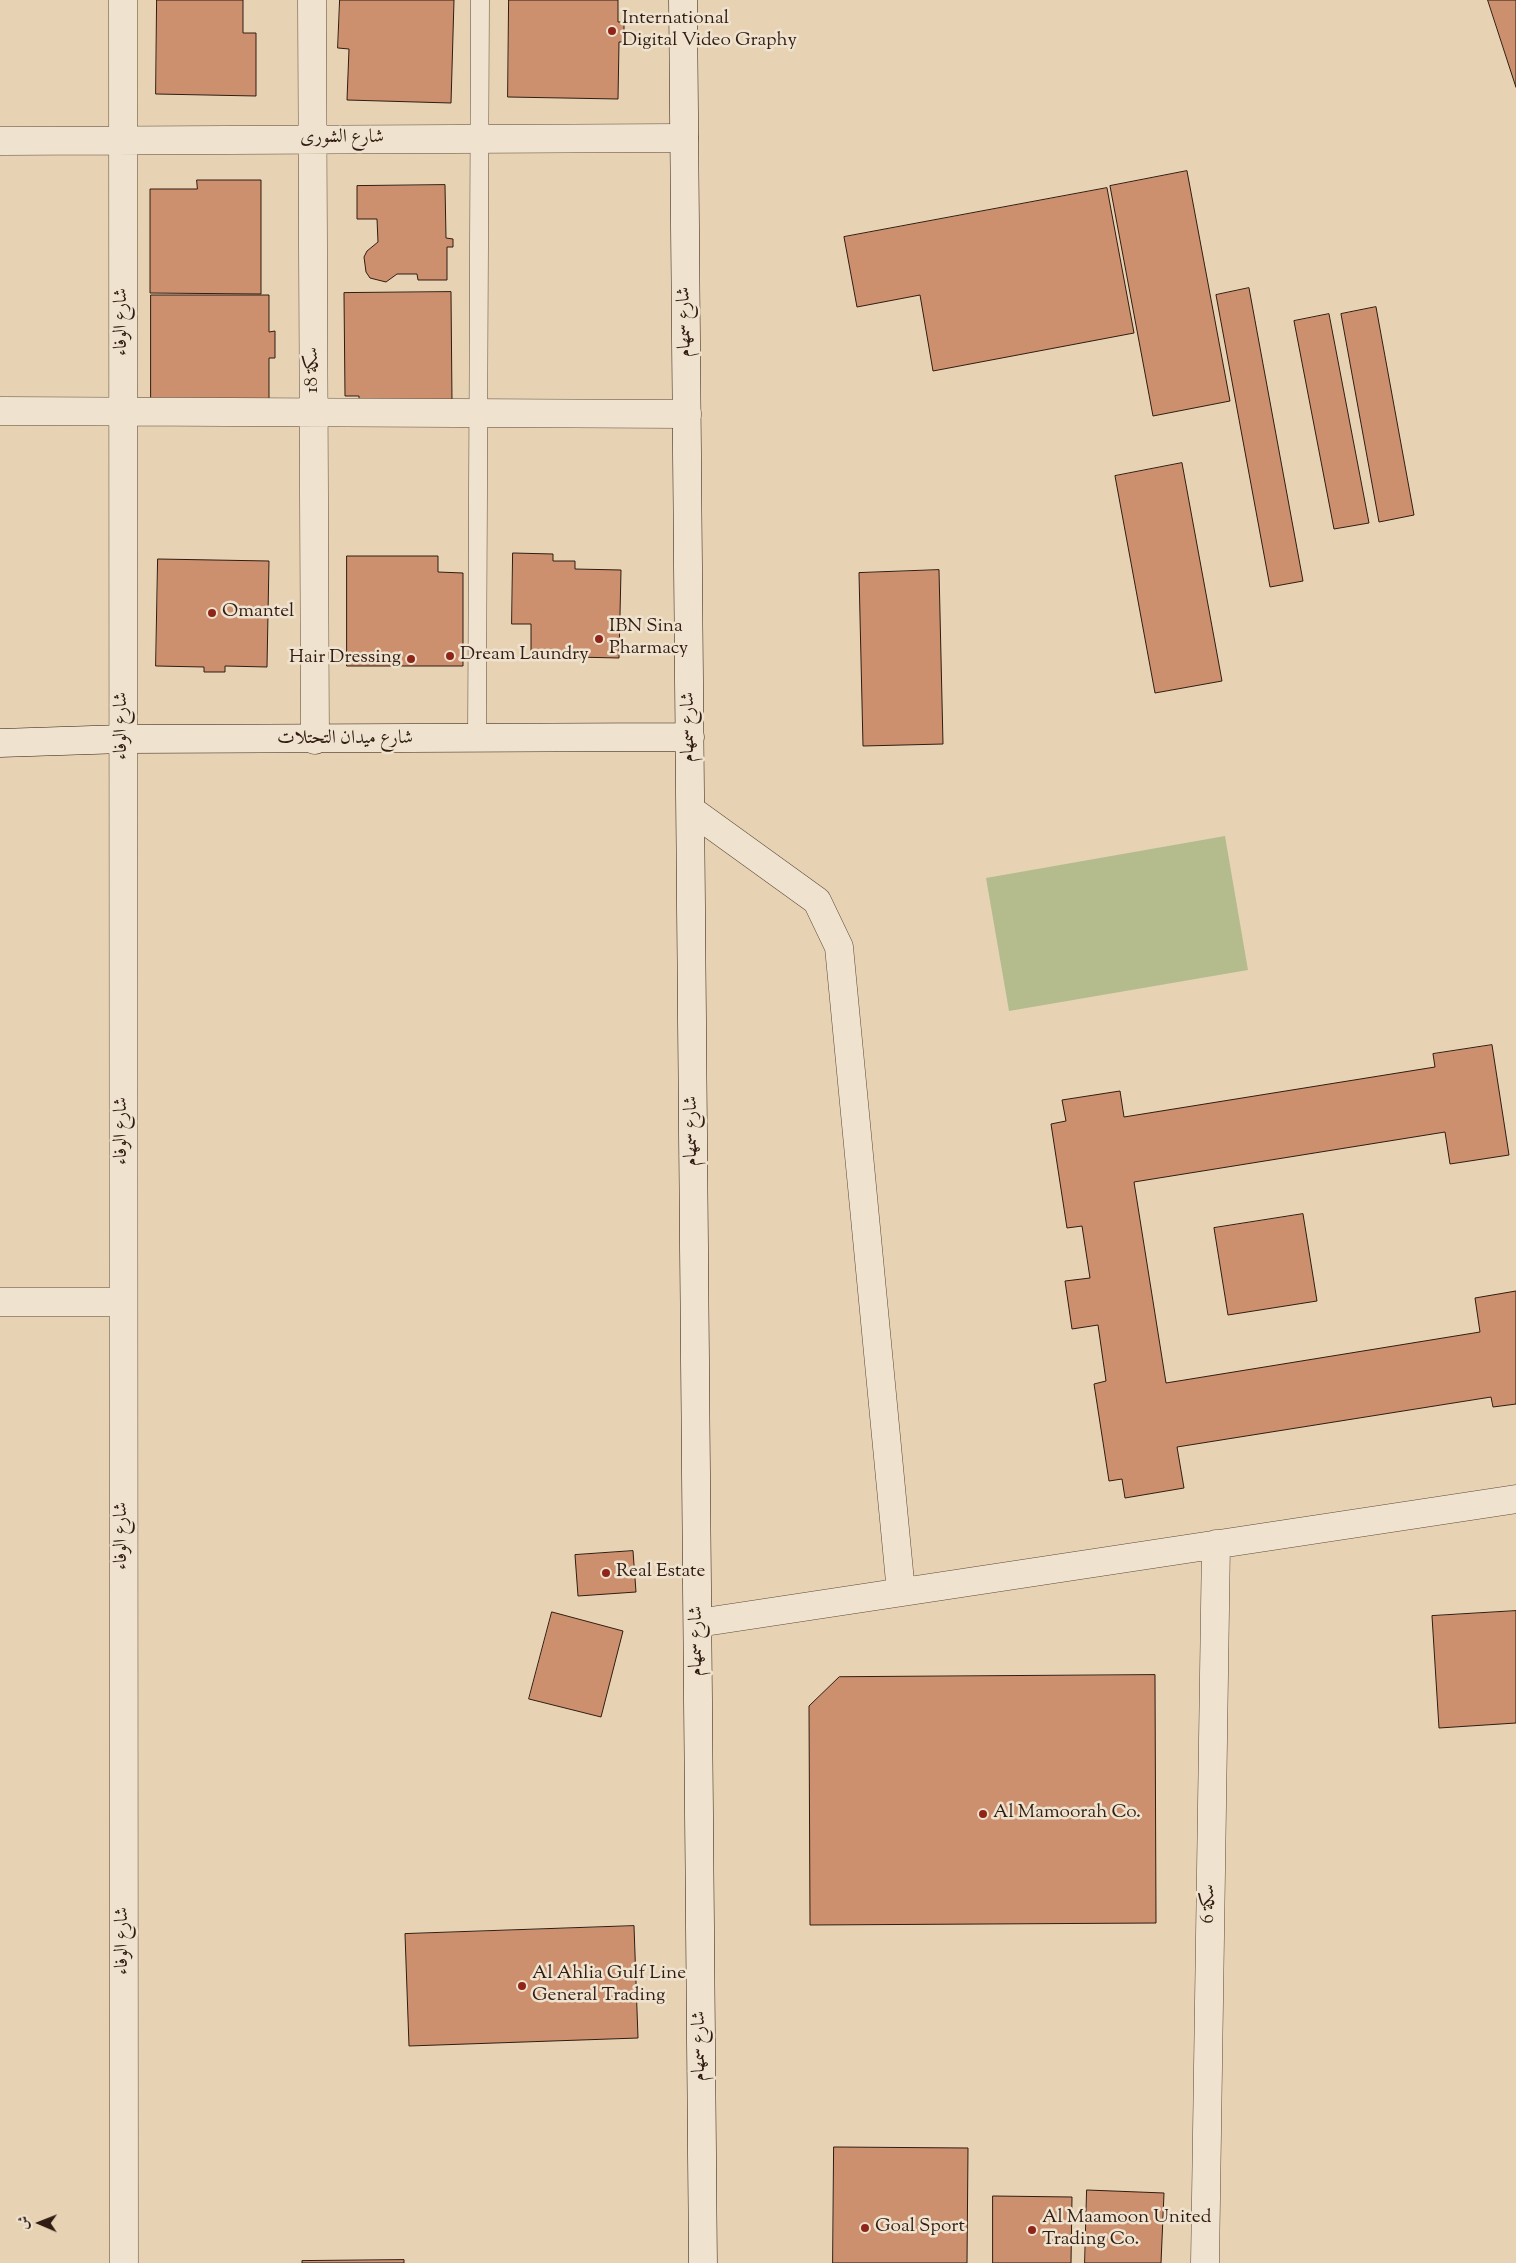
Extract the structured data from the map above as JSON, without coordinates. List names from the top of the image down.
{
  "streets": {
    "street": [
      "شارع الشورى",
      "شارع الوفاء",
      "شارع سمهام",
      "سكة 18",
      "شارع ميدان التحتلات",
      "سكة 6"
    ]
  },
  "crossings": [
    ["شارع الشورى", "شارع الوفاء"],
    ["شارع الشورى", "شارع سمهام"],
    ["شارع الشورى", "سكة 18"],
    ["شارع الوفاء", "شارع ميدان التحتلات"],
    ["شارع سمهام", "شارع ميدان التحتلات"],
    ["سكة 18", "شارع ميدان التحتلات"]
  ],
  "places": [
    "International Digital Video Graphy",
    "Omantel",
    "IBN Sina Pharmacy",
    "Dream Laundry",
    "Hair Dressing",
    "Real Estate",
    "Al Mamoorah Co.",
    "Al Ahlia Gulf Line General Trading",
    "Goal Sport",
    "Al Maamoon United Trading Co."
  ],
  "north": "left"
}
